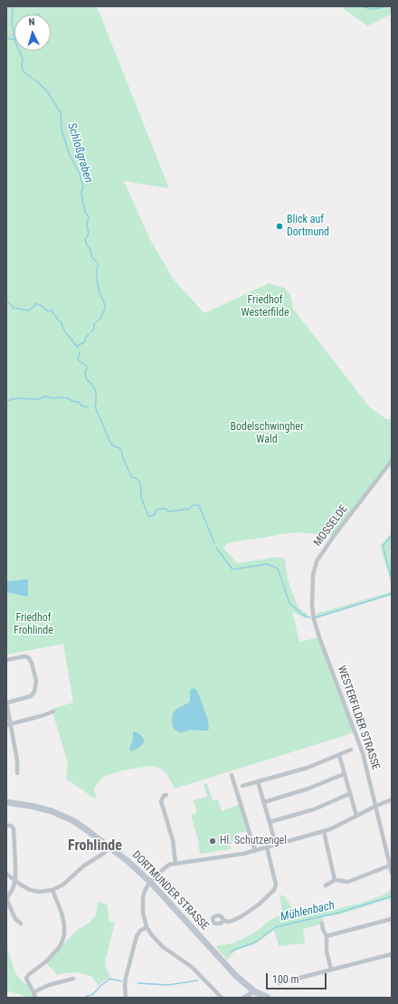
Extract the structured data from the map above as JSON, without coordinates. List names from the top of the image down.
{
  "streets": {
    "main road": ["DORTMUNDER STRASSE"],
    "street": ["MOSSELDE", "WESTERFILDER STRASSE"]
  },
  "crossings": [
    ["MOSSELDE", "WESTERFILDER STRASSE"]
  ],
  "districts": ["Frohlinde"],
  "water": ["Schloßgraben", "Mühlenbach"],
  "parks": ["Friedhof Westerfilde", "Bodelschwingher Wald", "Friedhof Frohlinde"],
  "places": ["Blick auf Dortmund", "Hl. Schutzengel"],
  "scale_bar": "100 m",
  "north": "top"
}
